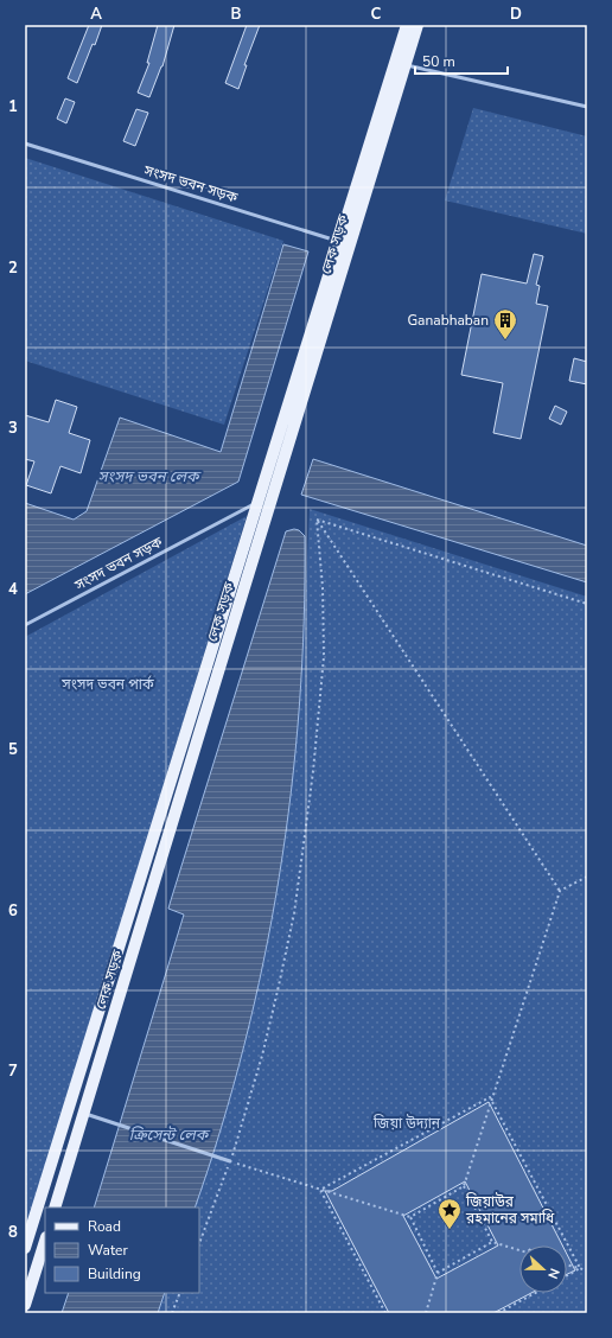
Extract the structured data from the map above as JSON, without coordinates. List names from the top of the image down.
{
  "streets": {
    "main road": ["লেক সড়ক"],
    "lane": ["সংসদ ভবন সড়ক"]
  },
  "crossings": [
    ["সংসদ ভবন সড়ক", "লেক সড়ক"]
  ],
  "water": ["সংসদ ভবন লেক", "ক্রিসেন্ট লেক"],
  "parks": ["সংসদ ভবন পার্ক", "জিয়া উদ্যান"],
  "places": {
    "building": ["Ganabhaban"],
    "place": ["জিয়াউর রহমানের সমাধি"]
  },
  "legend": ["Road", "Water", "Building"],
  "scale_bar": "50 m",
  "north": "right",
  "grid": {
    "columns": [
      "A",
      "B",
      "C",
      "D"
    ],
    "rows": [
      "1",
      "2",
      "3",
      "4",
      "5",
      "6",
      "7",
      "8"
    ]
  }
}
